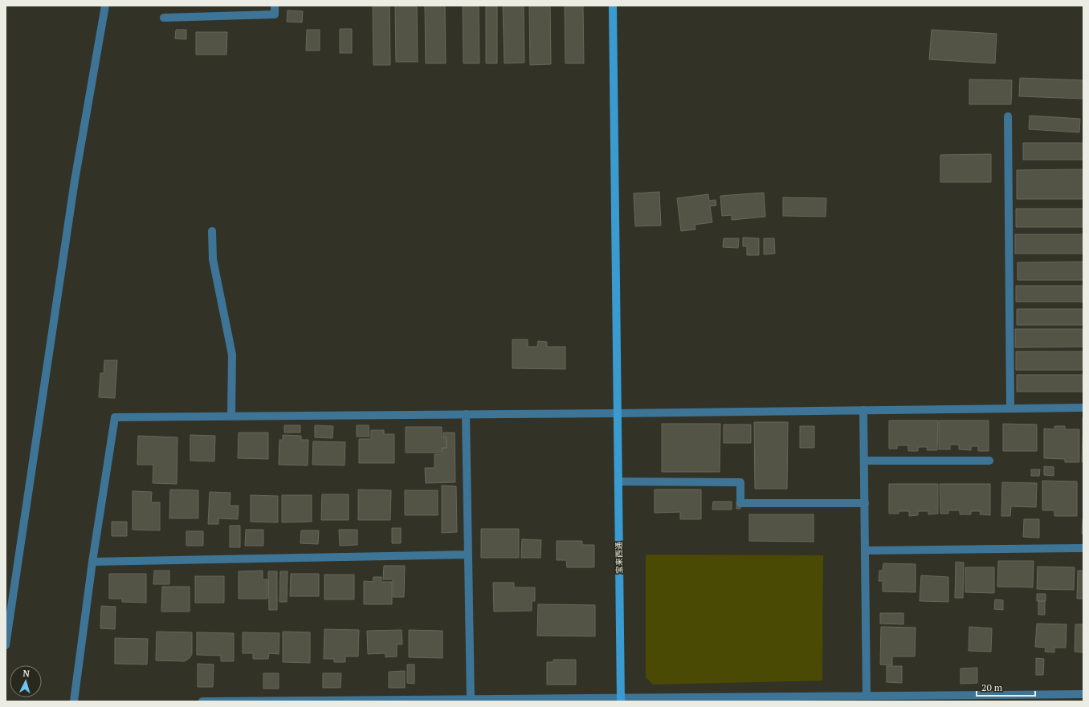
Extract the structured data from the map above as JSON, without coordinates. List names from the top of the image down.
{
  "streets": {
    "street": ["宝来西通"]
  },
  "scale_bar": "20 m",
  "north": "top"
}
